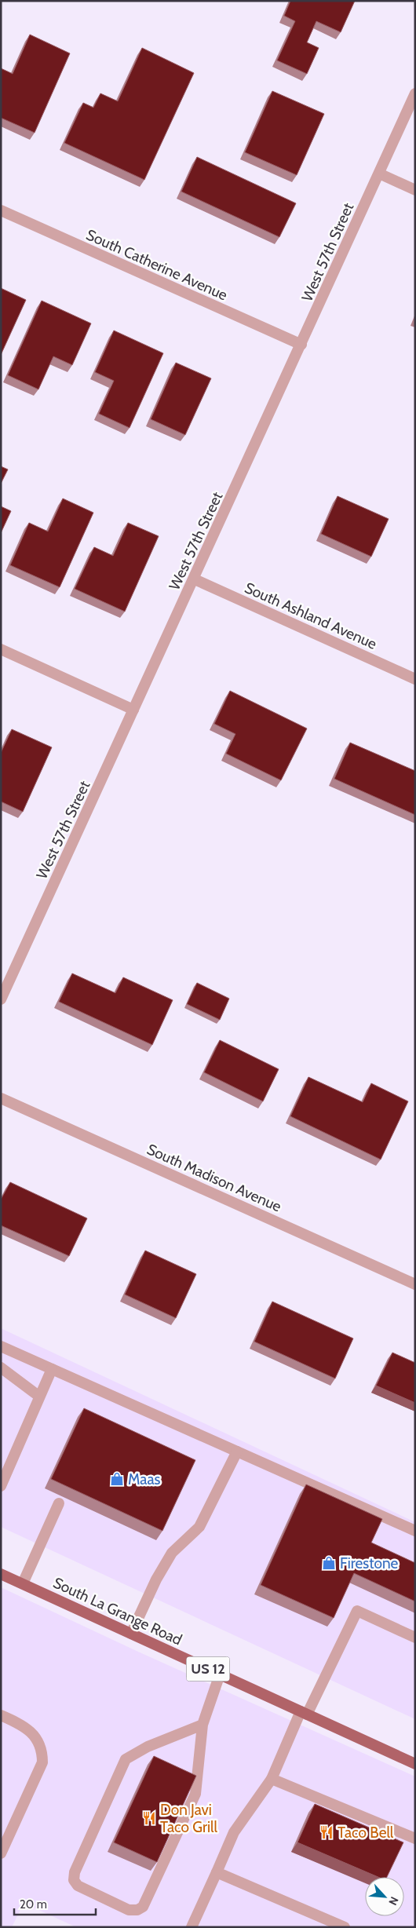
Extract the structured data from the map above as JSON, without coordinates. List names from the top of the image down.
{
  "streets": {
    "main road": ["South La Grange Road", "US 12"],
    "street": [
      "West 57th Street",
      "South Catherine Avenue",
      "South Ashland Avenue",
      "South Madison Avenue"
    ]
  },
  "crossings": [
    ["West 57th Street", "South Catherine Avenue"],
    ["West 57th Street", "South Ashland Avenue"]
  ],
  "places": {
    "shop": ["Maas", "Firestone"],
    "restaurant": ["Don Javi Taco Grill", "Taco Bell"]
  },
  "scale_bar": "20 m",
  "north": "bottom right"
}
